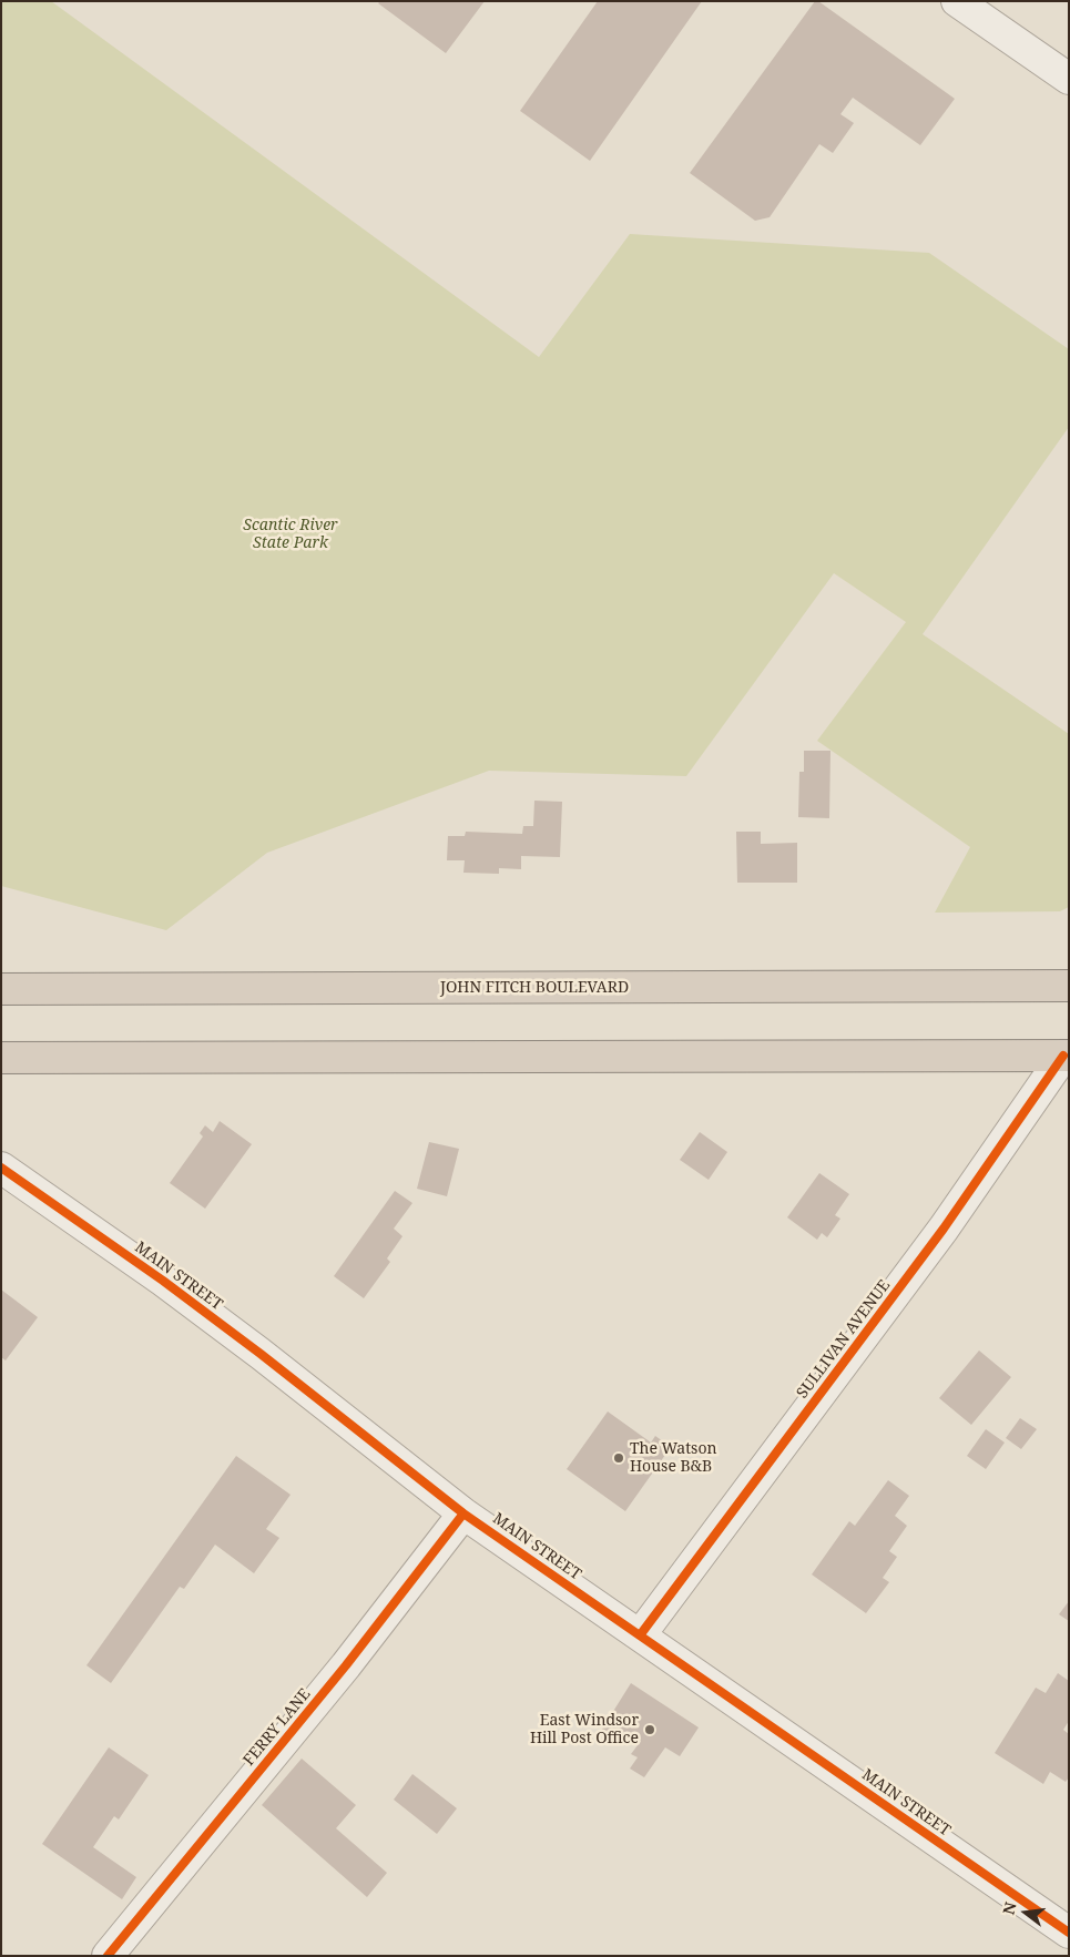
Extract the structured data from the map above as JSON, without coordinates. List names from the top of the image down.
{
  "streets": {
    "highway": ["JOHN FITCH BOULEVARD"],
    "street": ["MAIN STREET", "SULLIVAN AVENUE", "FERRY LANE"]
  },
  "crossings": [
    ["MAIN STREET", "SULLIVAN AVENUE"],
    ["MAIN STREET", "FERRY LANE"]
  ],
  "parks": ["Scantic River State Park"],
  "places": ["The Watson House B&B", "East Windsor Hill Post Office"],
  "north": "left"
}
